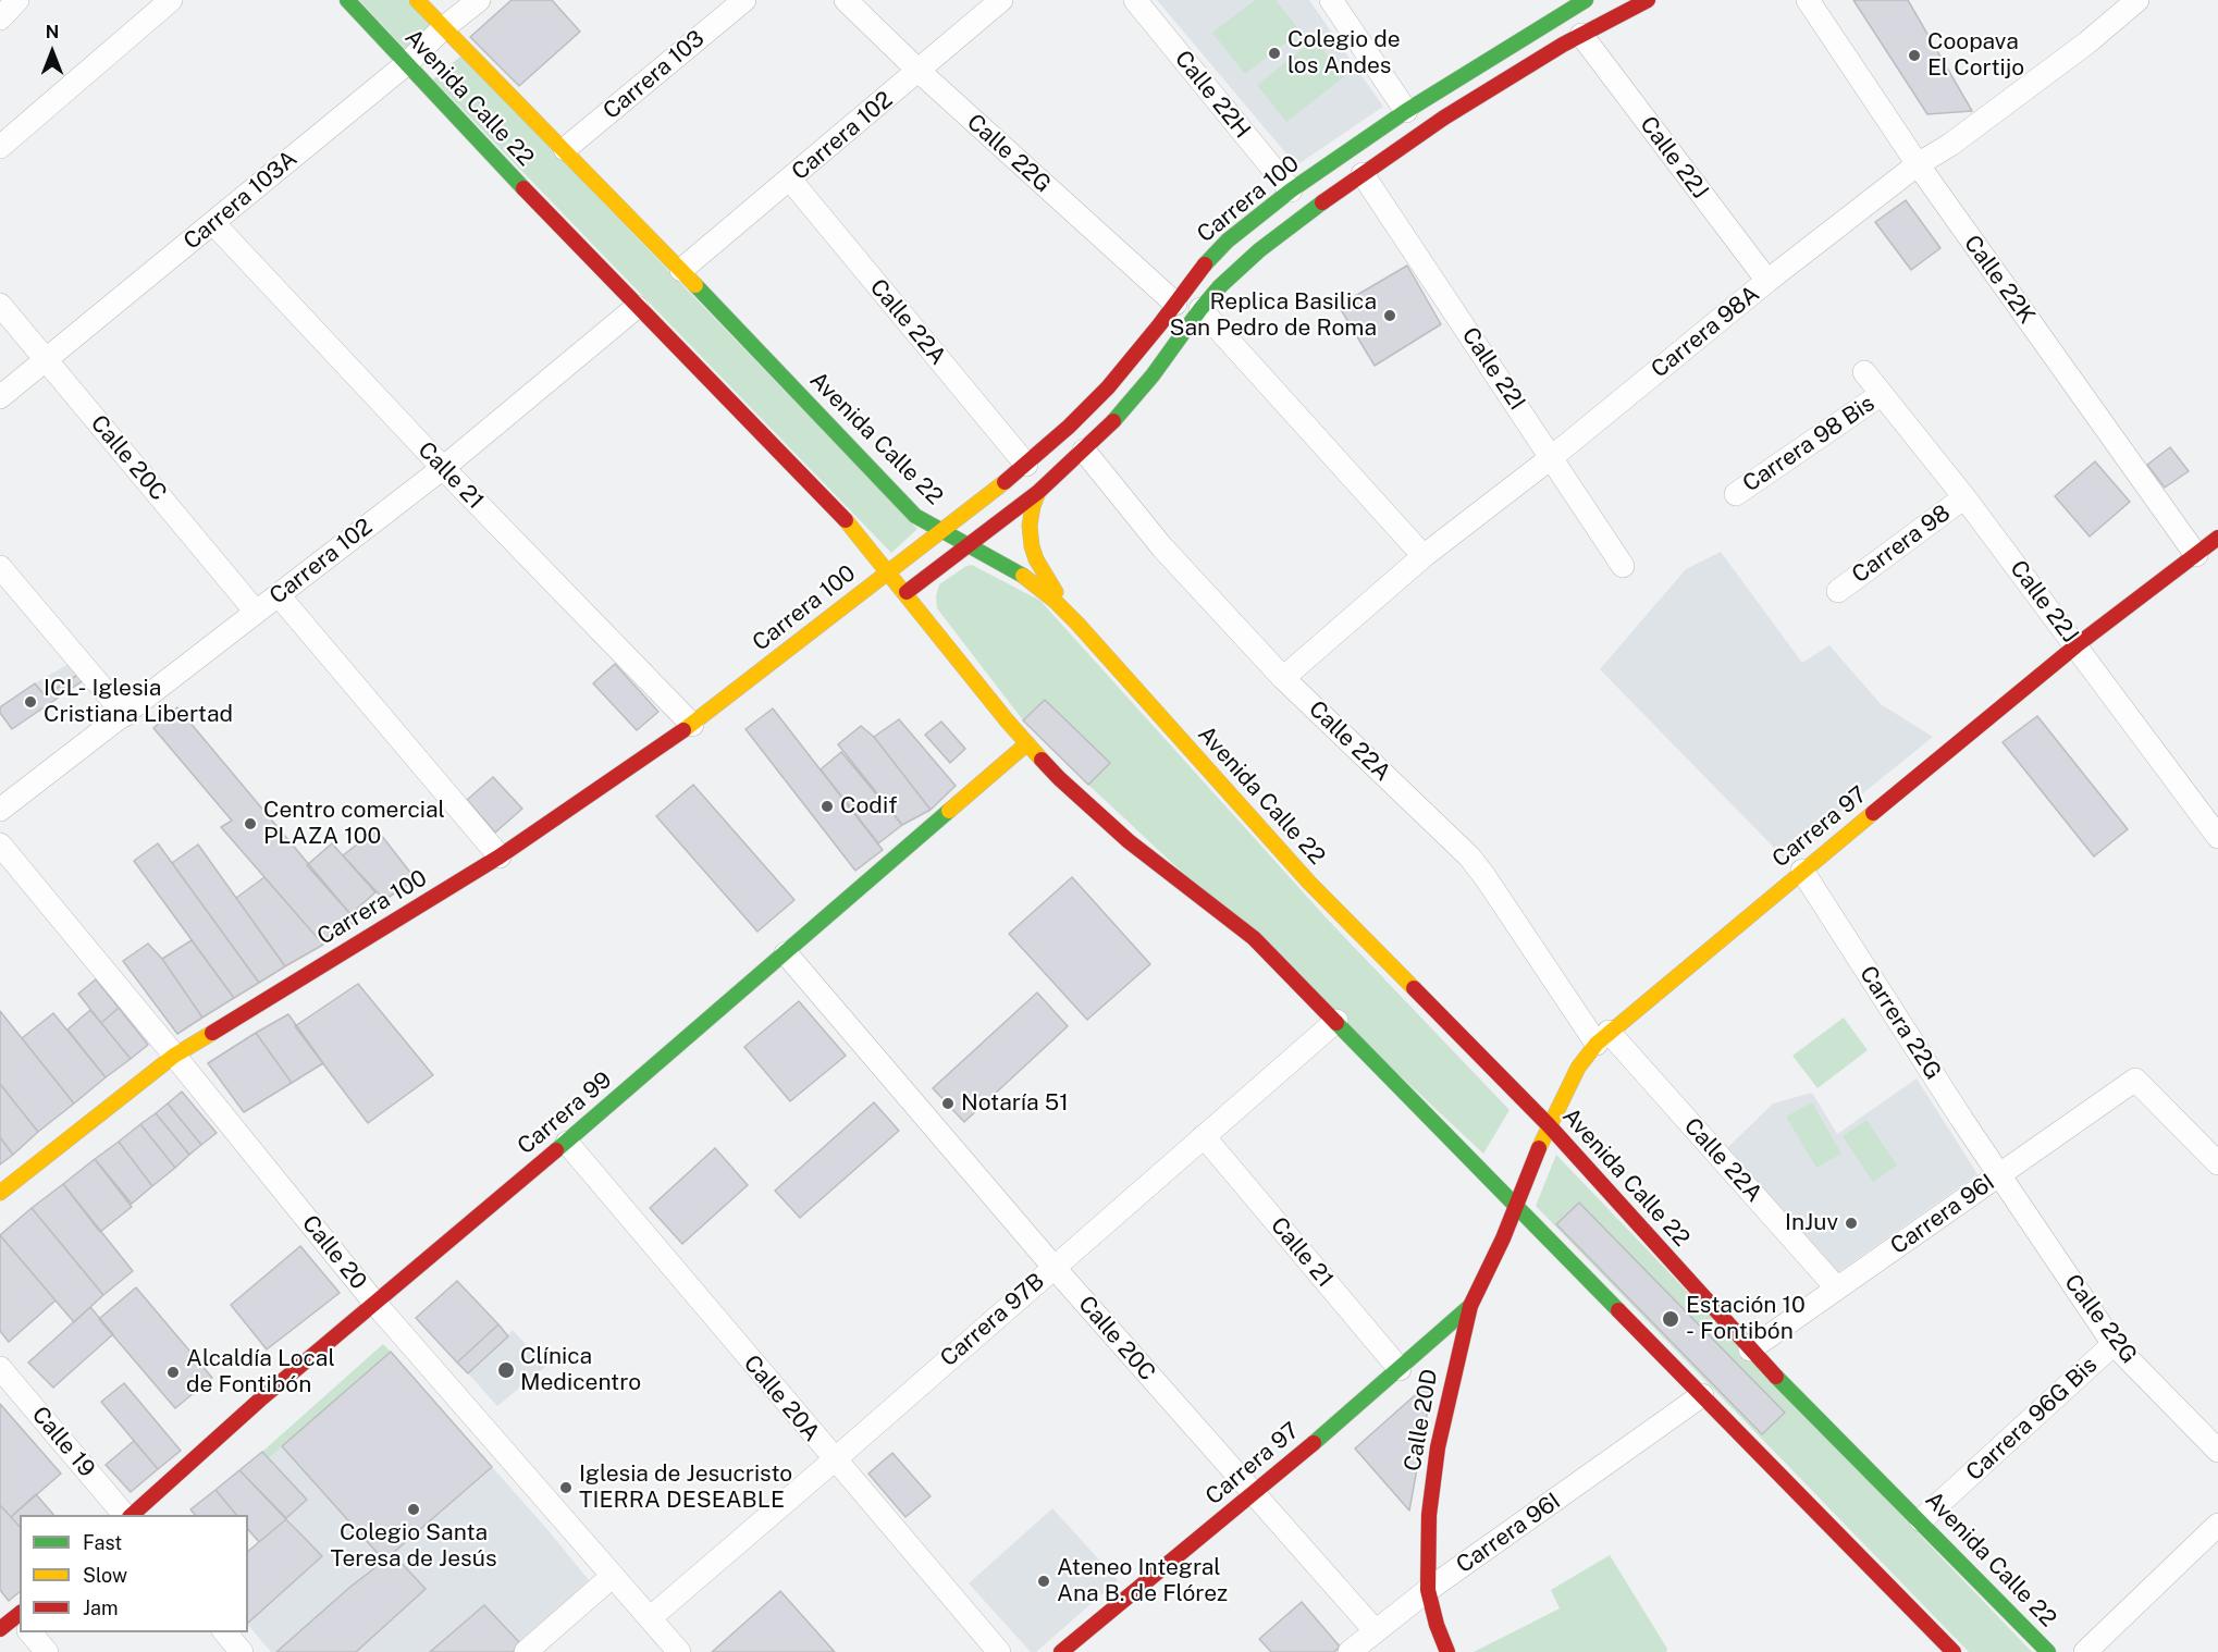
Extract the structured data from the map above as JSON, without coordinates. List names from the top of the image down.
{
  "streets": {
    "main road": [
      "Avenida Calle 22",
      "Carrera 100",
      "Carrera 97",
      "Carrera 99",
      "Calle 20D"
    ],
    "street": [
      "Carrera 103",
      "Calle 22H",
      "Carrera 102",
      "Calle 22G",
      "Calle 22J",
      "Carrera 103A",
      "Calle 22K",
      "Calle 22A",
      "Carrera 98A",
      "Calle 22I",
      "Carrera 98 Bis",
      "Calle 20C",
      "Calle 21",
      "Carrera 98",
      "Carrera 22G",
      "Carrera 96I",
      "Calle 20",
      "Carrera 97B",
      "Calle 20A",
      "Carrera 96G Bis",
      "Calle 19"
    ]
  },
  "crossings": [
    ["Carrera 103", "Avenida Calle 22"],
    ["Calle 22H", "Carrera 100"],
    ["Avenida Calle 22", "Carrera 102"],
    ["Avenida Calle 22", "Carrera 100"],
    ["Avenida Calle 22", "Carrera 103A"],
    ["Avenida Calle 22", "Carrera 97"],
    ["Avenida Calle 22", "Carrera 99"],
    ["Avenida Calle 22", "Carrera 96I"],
    ["Avenida Calle 22", "Carrera 97B"],
    ["Avenida Calle 22", "Carrera 96G Bis"],
    ["Avenida Calle 22", "Calle 20D"],
    ["Carrera 102", "Calle 22G"],
    ["Carrera 102", "Calle 22A"],
    ["Carrera 102", "Calle 20C"],
    ["Carrera 102", "Calle 21"],
    ["Calle 22G", "Carrera 100"],
    ["Calle 22G", "Carrera 22G"],
    ["Calle 22G", "Carrera 96I"],
    ["Calle 22G", "Carrera 96G Bis"],
    ["Calle 22J", "Carrera 100"],
    ["Calle 22J", "Carrera 98A"],
    ["Calle 22J", "Carrera 98 Bis"],
    ["Calle 22J", "Carrera 98"],
    ["Calle 22J", "Carrera 97"],
    ["Carrera 100", "Calle 22A"],
    ["Carrera 100", "Calle 22I"],
    ["Carrera 100", "Calle 21"],
    ["Carrera 100", "Calle 20"],
    ["Carrera 103A", "Calle 20C"],
    ["Carrera 103A", "Calle 21"],
    ["Calle 22K", "Carrera 98A"],
    ["Calle 22K", "Carrera 97"],
    ["Calle 22A", "Carrera 98A"],
    ["Calle 22A", "Carrera 97"],
    ["Calle 22A", "Carrera 96I"],
    ["Carrera 98A", "Calle 22I"],
    ["Calle 20C", "Carrera 97"],
    ["Calle 20C", "Carrera 99"],
    ["Calle 20C", "Carrera 96I"],
    ["Calle 20C", "Carrera 97B"],
    ["Calle 21", "Carrera 97"],
    ["Calle 21", "Carrera 97B"],
    ["Carrera 97", "Carrera 22G"],
    ["Carrera 97", "Calle 20D"],
    ["Carrera 22G", "Carrera 96I"],
    ["Carrera 99", "Calle 20"],
    ["Carrera 99", "Calle 20A"],
    ["Carrera 96I", "Calle 20D"],
    ["Calle 20", "Carrera 97B"],
    ["Carrera 97B", "Calle 20A"]
  ],
  "places": [
    "Colegio de los Andes",
    "Coopava El Cortijo",
    "Replica Basilica San Pedro de Roma",
    "ICL- Iglesia Cristiana Libertad",
    "Codif",
    "Centro comercial PLAZA 100",
    "Notaría 51",
    "InJuv",
    "Estación 10 - Fontibón",
    "Clínica Medicentro",
    "Alcaldía Local de Fontibón",
    "Iglesia de Jesucristo TIERRA DESEABLE",
    "Colegio Santa Teresa de Jesús",
    "Ateneo Integral Ana B. de Flórez"
  ],
  "legend": ["Fast", "Slow", "Jam"],
  "north": "top"
}
